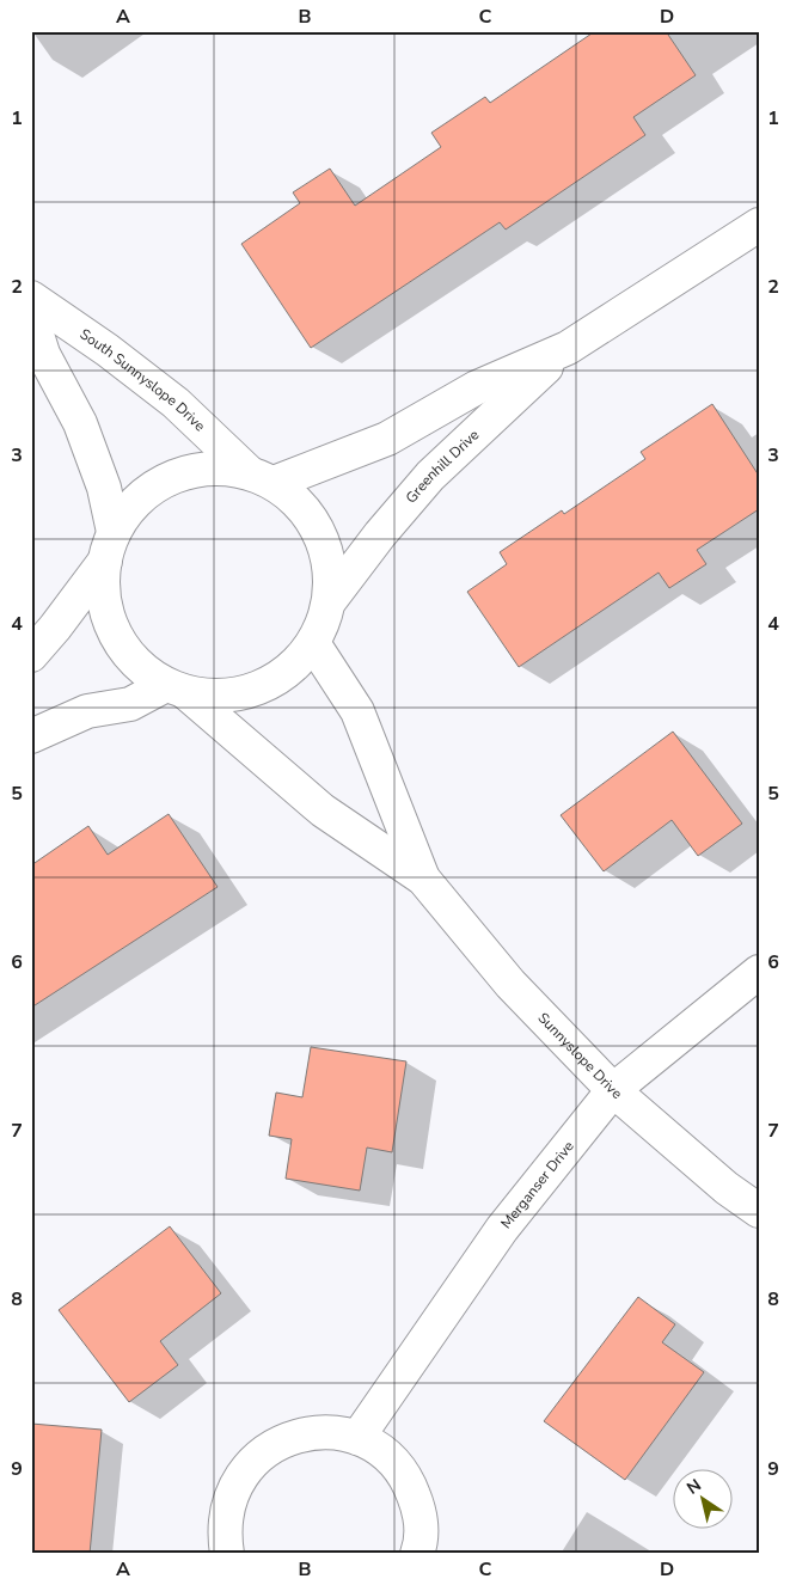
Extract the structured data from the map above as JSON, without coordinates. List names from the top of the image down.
{
  "streets": {
    "street": [
      "South Sunnyslope Drive",
      "Greenhill Drive",
      "Sunnyslope Drive",
      "Merganser Drive"
    ]
  },
  "crossings": [
    ["South Sunnyslope Drive", "Greenhill Drive"],
    ["Sunnyslope Drive", "Merganser Drive"]
  ],
  "north": "top left",
  "grid": {
    "columns": [
      "A",
      "B",
      "C",
      "D"
    ],
    "rows": [
      "1",
      "2",
      "3",
      "4",
      "5",
      "6",
      "7",
      "8",
      "9"
    ]
  }
}
